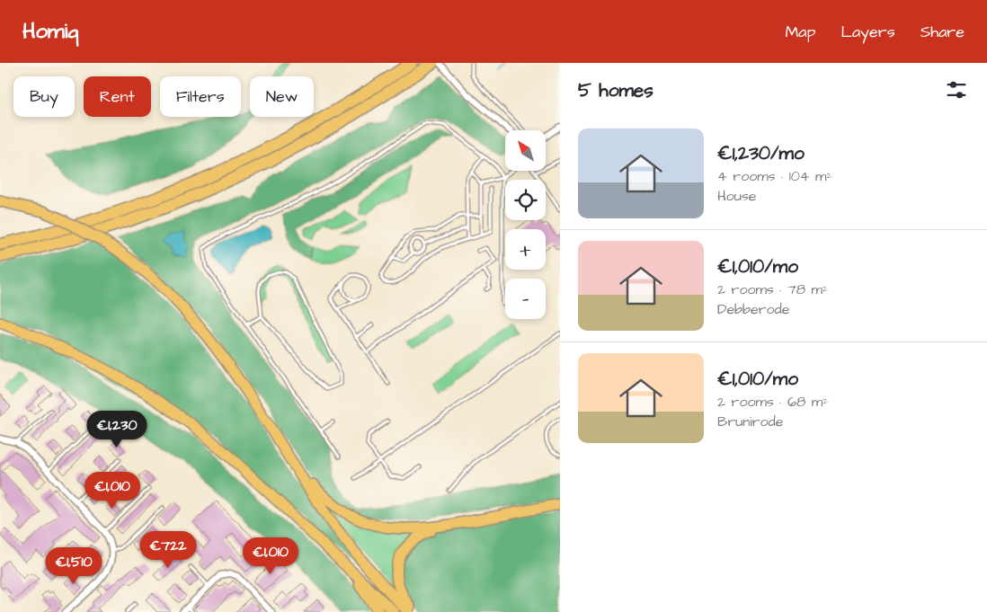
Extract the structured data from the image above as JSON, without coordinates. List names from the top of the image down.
{
  "north": "top left",
  "page": {
    "header": "Homiq",
    "nav": ["Map", "Layers", "Share"],
    "heading": "5 homes",
    "chip": [
      "Buy",
      "Rent",
      "Filters",
      "New"
    ],
    "list": [
      {
        "name": "€1,230/mo",
        "note": "4 rooms · 104 m² · House"
      },
      {
        "name": "€1,010/mo",
        "note": "2 rooms · 78 m² · Debberode"
      },
      {
        "name": "€1,010/mo",
        "note": "2 rooms · 68 m² · Brunirode"
      }
    ],
    "map_buttons": ["+", "−"],
    "price": [
      "€1,230",
      "€1,010",
      "€722",
      "€1,010",
      "€1,510"
    ]
  }
}
